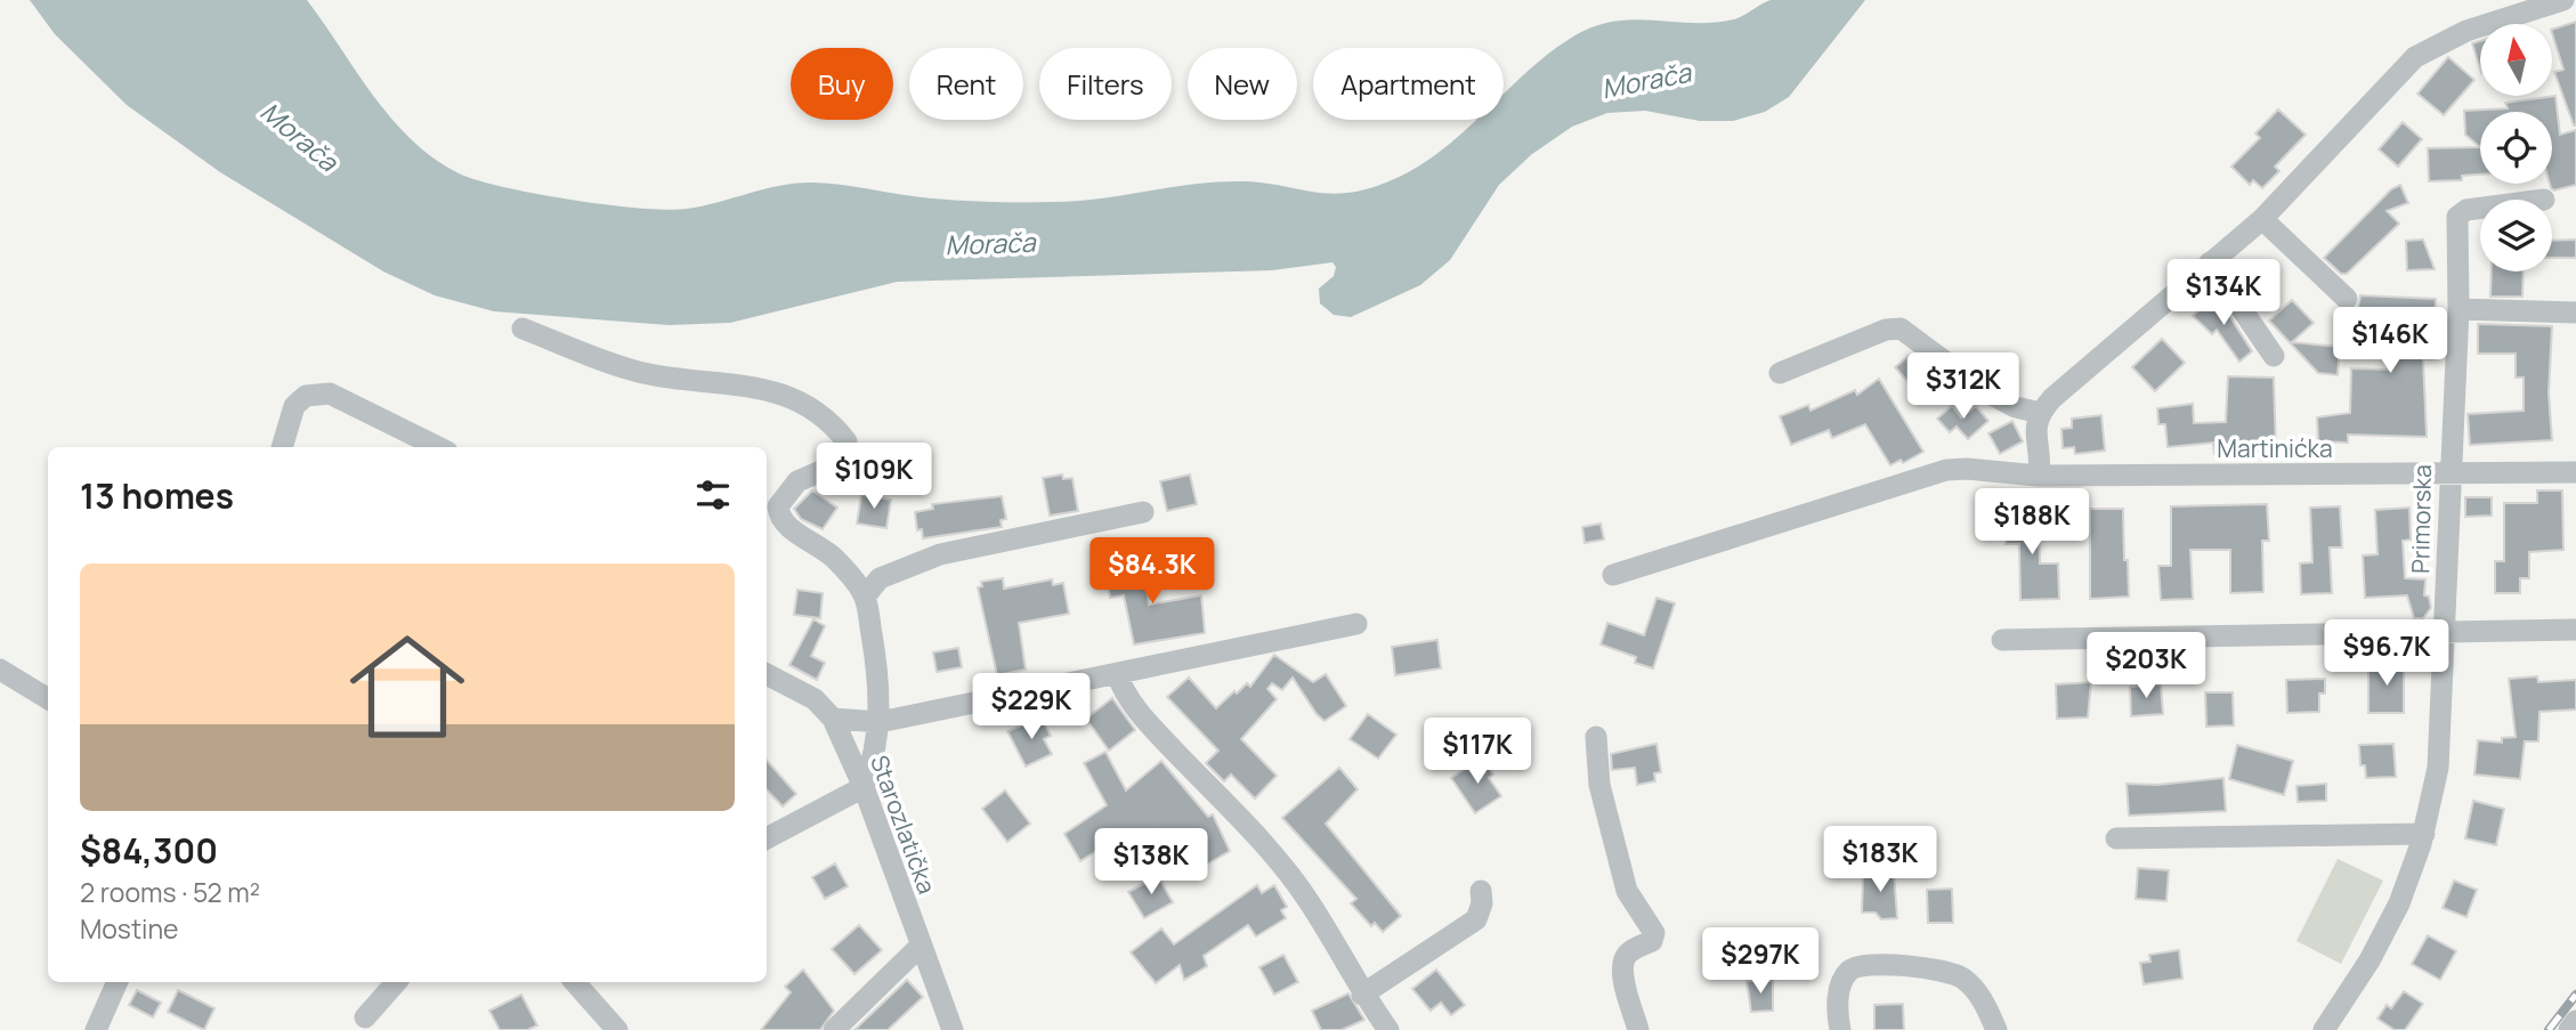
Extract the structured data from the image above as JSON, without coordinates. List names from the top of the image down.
{
  "streets": {
    "street": ["Martinićka", "Primorska", "Starozlatička"]
  },
  "crossings": [
    ["Martinićka", "Primorska"]
  ],
  "water": ["Morača"],
  "north": "top",
  "page": {
    "chip": [
      "Buy",
      "Rent",
      "Filters",
      "New",
      "Apartment"
    ],
    "price": [
      "$134K",
      "$146K",
      "$312K",
      "$109K",
      "$188K",
      "$84.3K",
      "$96.7K",
      "$203K",
      "$229K",
      "$117K",
      "$183K",
      "$138K",
      "$297K"
    ],
    "heading": "13 homes",
    "list": [
      {
        "name": "$84,300",
        "note": "2 rooms · 52 m² · Mostine"
      }
    ]
  }
}
